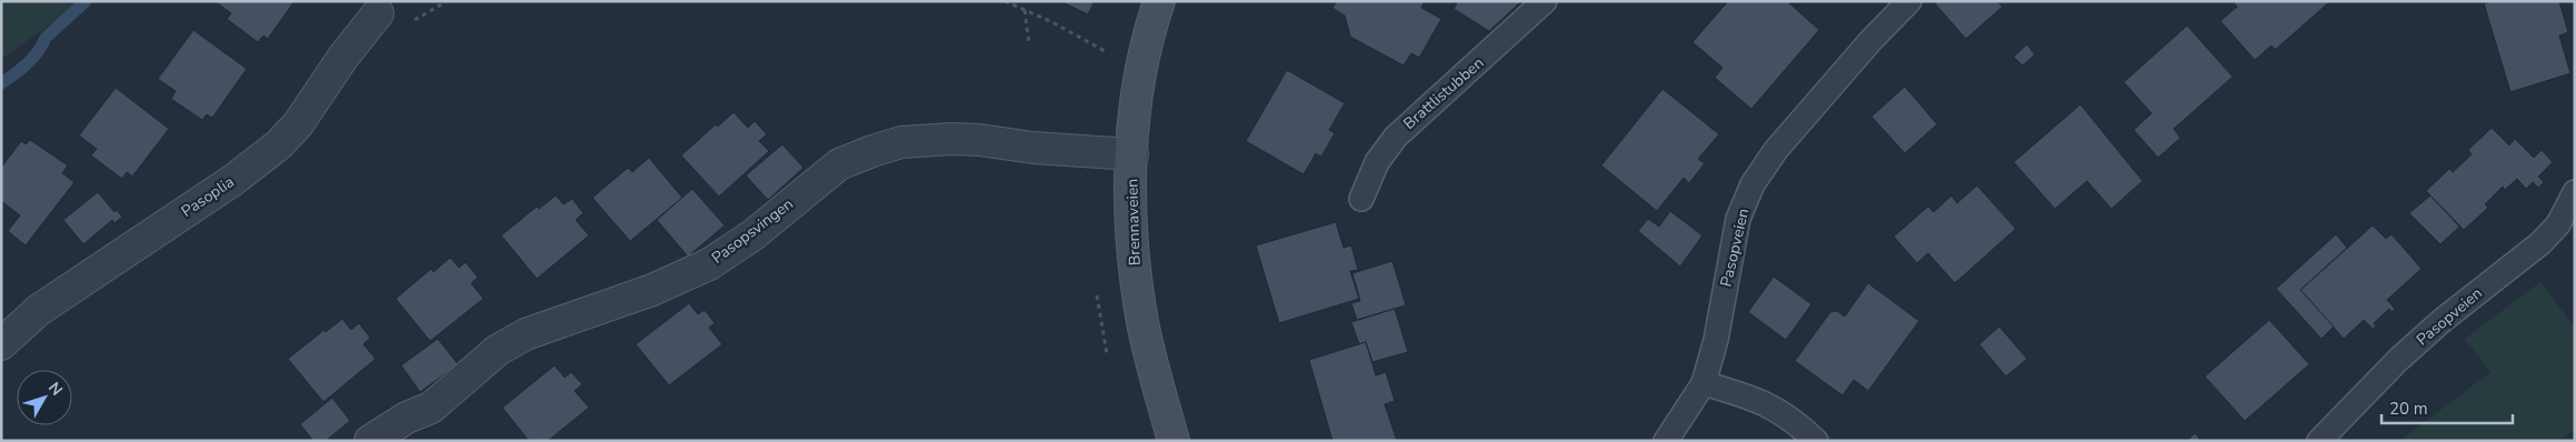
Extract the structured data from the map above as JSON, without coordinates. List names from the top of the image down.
{
  "streets": {
    "street": ["Pasoplia", "Brennaveien", "Pasopsvingen"],
    "lane": ["Brattlistubben", "Pasopveien"]
  },
  "crossings": [
    ["Brennaveien", "Pasopsvingen"]
  ],
  "scale_bar": "20 m",
  "north": "top right"
}
